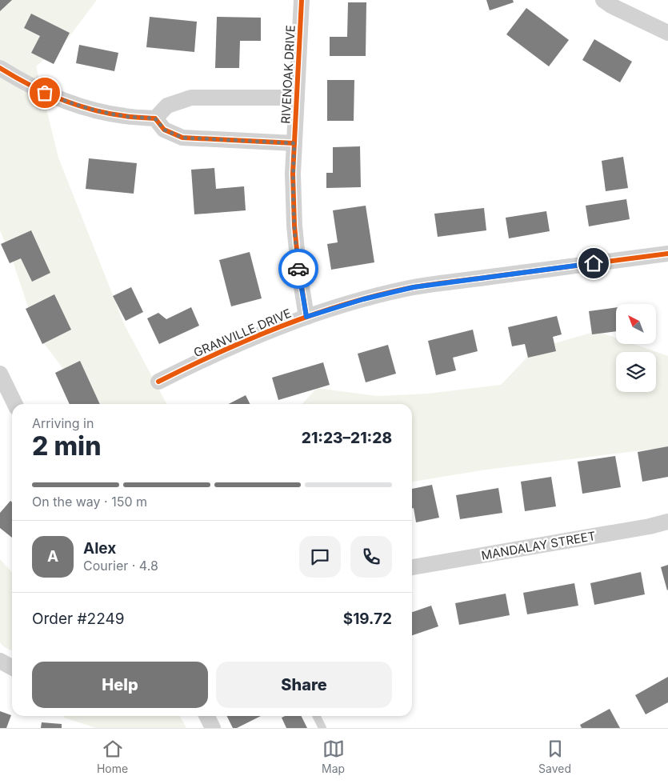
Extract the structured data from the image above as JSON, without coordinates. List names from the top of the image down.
{
  "streets": {
    "street": ["RIVENOAK DRIVE", "GRANVILLE DRIVE", "MANDALAY STREET"]
  },
  "crossings": [
    ["RIVENOAK DRIVE", "GRANVILLE DRIVE"]
  ],
  "north": "top left",
  "page": {
    "heading": ["2 min", "Arriving in", "21:23–21:28"],
    "panel": [
      "Alex",
      "Courier · 4.8",
      "Order #2249",
      "$19.72"
    ],
    "bar": "On the way · 150 m",
    "round": "A",
    "buttons": ["Help", "Share"],
    "tabs": ["Home", "Map", "Saved"]
  }
}
